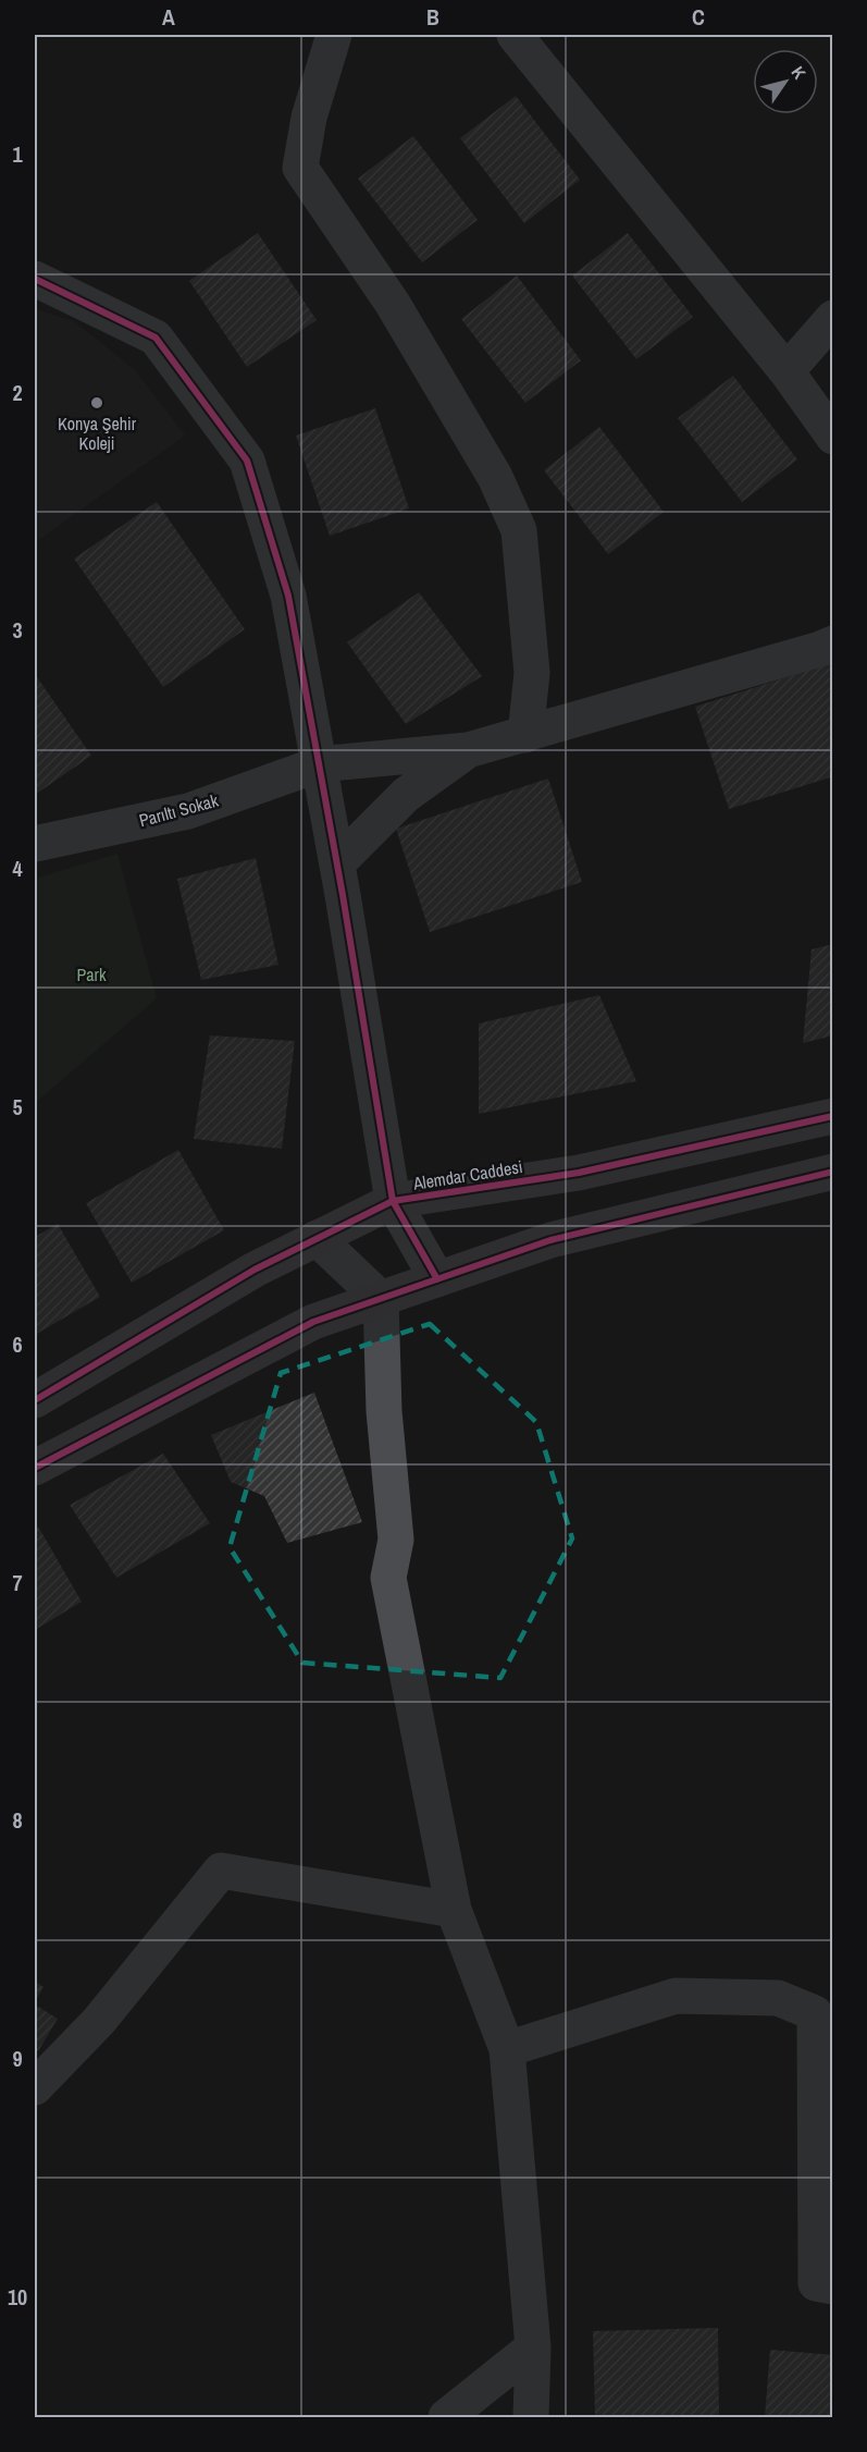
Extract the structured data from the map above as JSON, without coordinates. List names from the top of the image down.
{
  "streets": {
    "main road": ["Alemdar Caddesi"],
    "street": ["Parıltı Sokak"]
  },
  "parks": ["Park"],
  "places": ["Konya Şehir Koleji"],
  "north": "top right",
  "grid": {
    "columns": ["A", "B", "C"],
    "rows": [
      "1",
      "2",
      "3",
      "4",
      "5",
      "6",
      "7",
      "8",
      "9",
      "10"
    ]
  }
}
